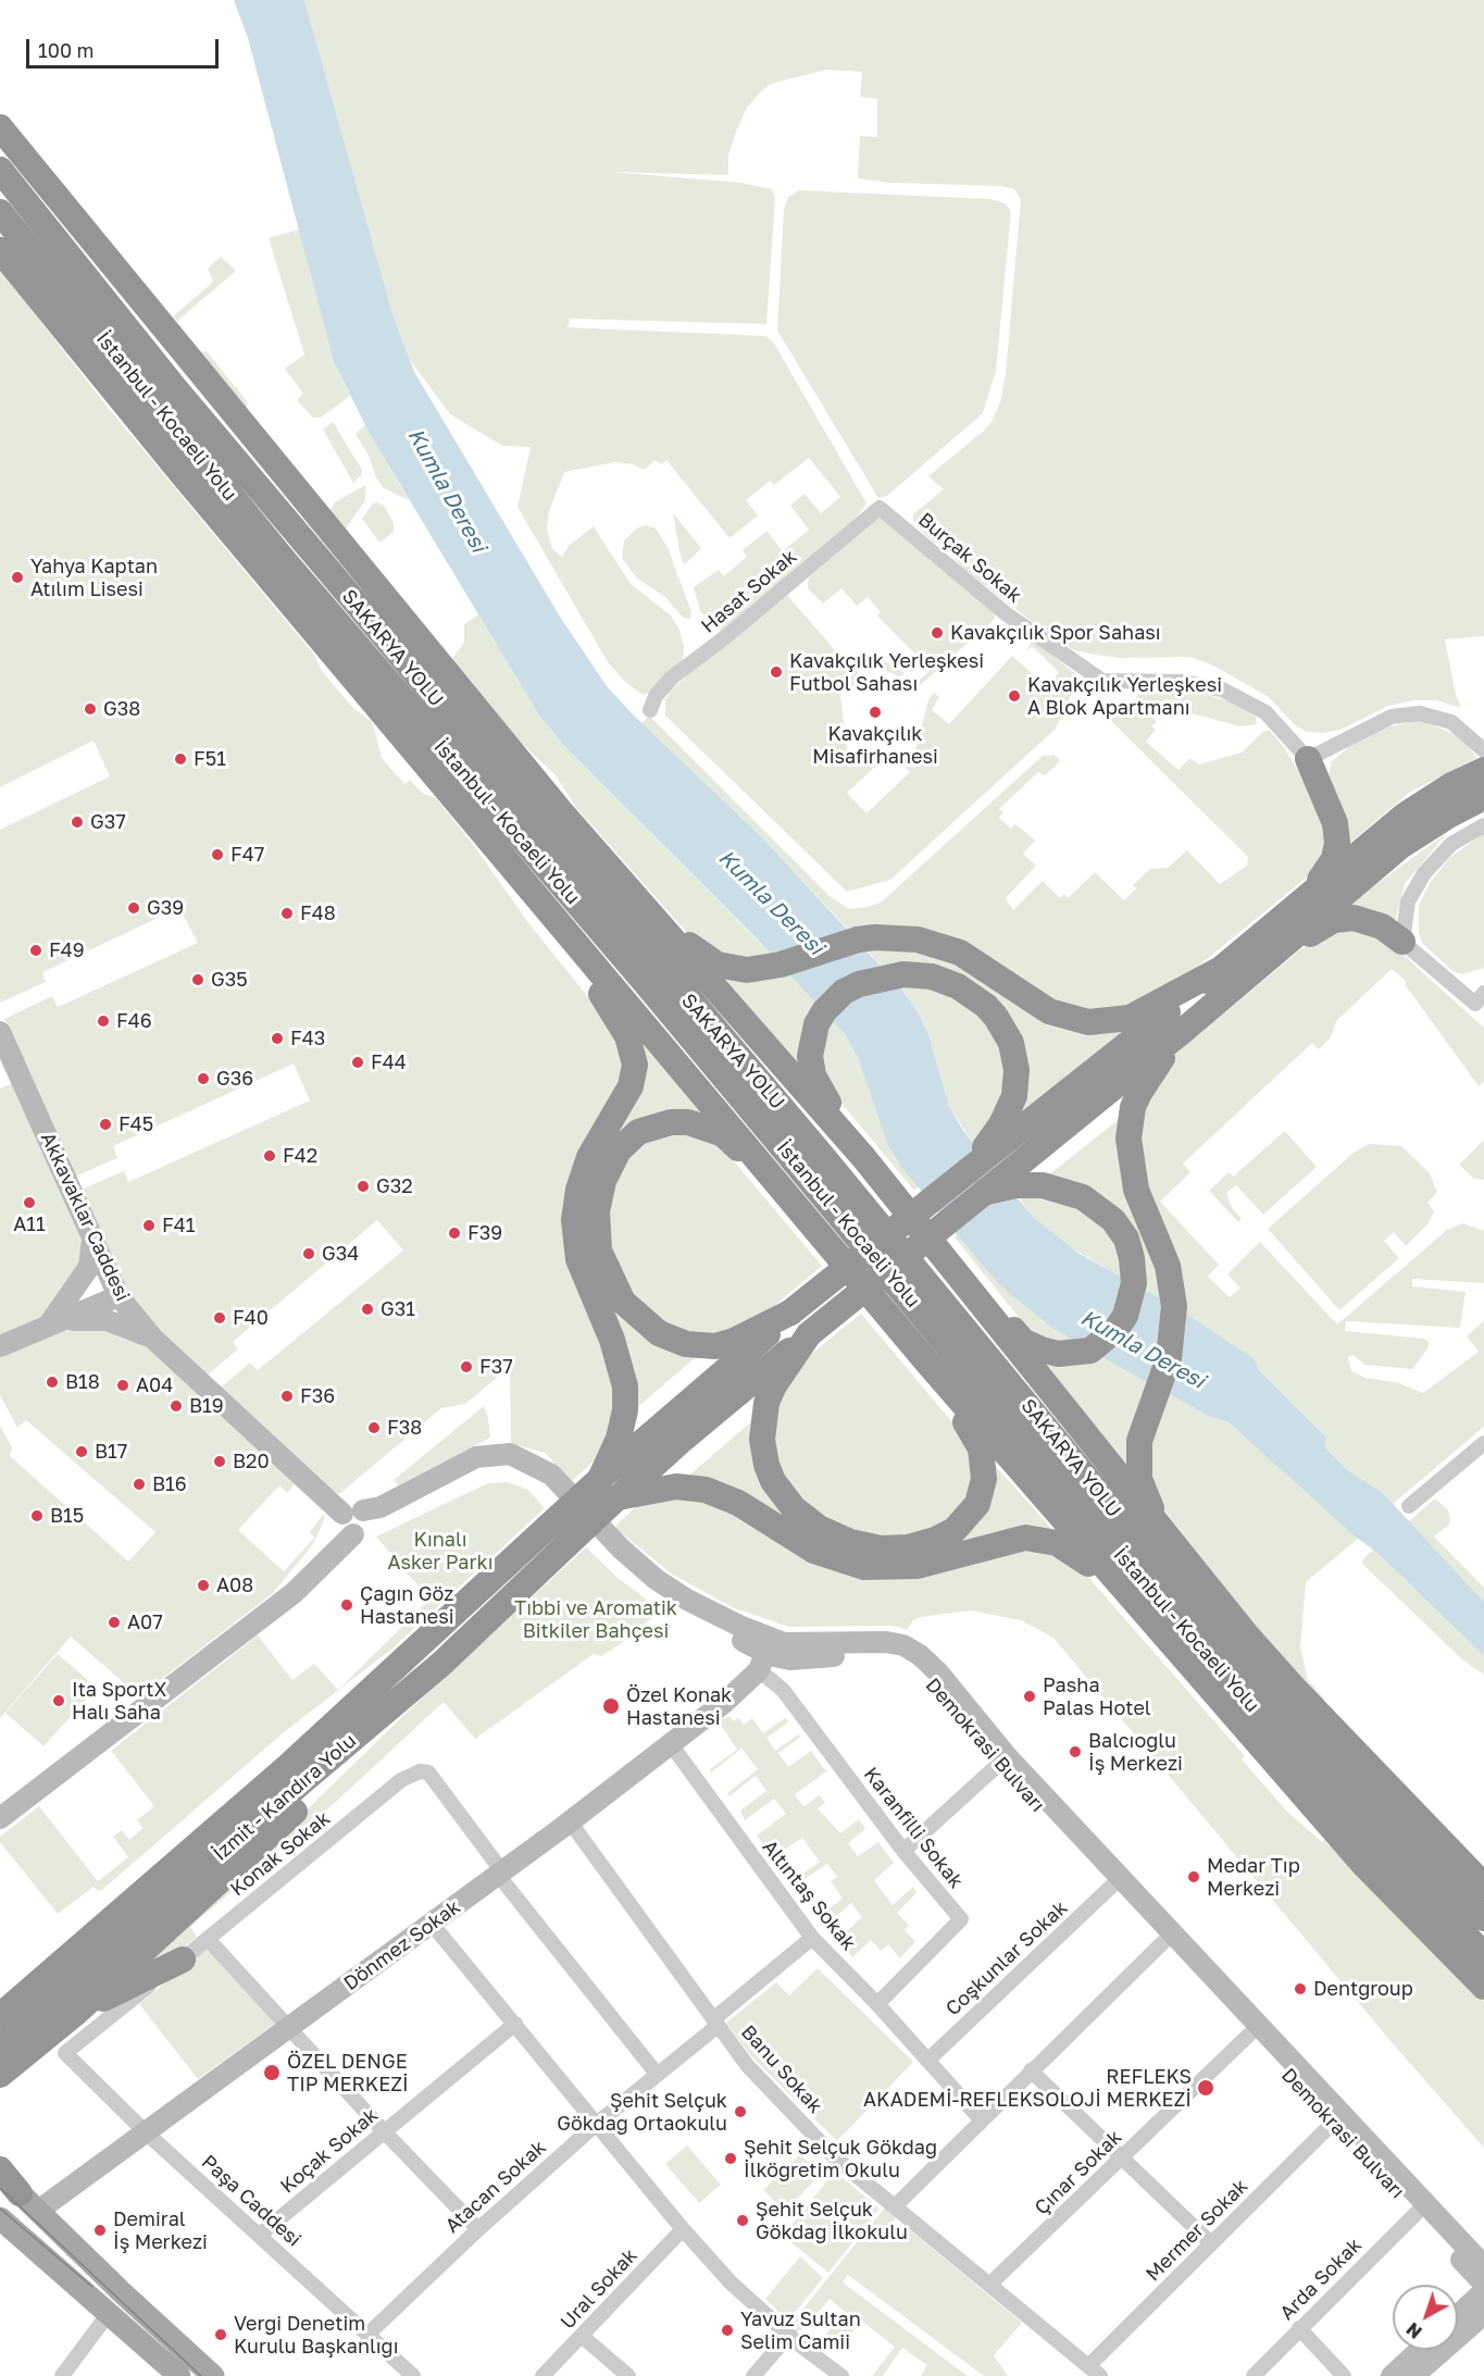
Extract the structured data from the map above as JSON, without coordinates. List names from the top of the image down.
{
  "streets": {
    "highway": ["İstanbul - Kocaeli Yolu", "SAKARYA YOLU", "İzmit - Kandıra Yolu"],
    "main road": ["Akkavaklar Caddesi", "Demokrasi Bulvarı", "Dönmez Sokak"],
    "street": [
      "Burçak Sokak",
      "Hasat Sokak",
      "Karanfilli Sokak",
      "Konak Sokak",
      "Altıntaş Sokak",
      "Coşkunlar Sokak",
      "Banu Sokak",
      "Koçak Sokak",
      "Çınar Sokak",
      "Atacan Sokak",
      "Paşa Caddesi",
      "Mermer Sokak",
      "Arda Sokak",
      "Ural Sokak"
    ]
  },
  "crossings": [
    ["Burçak Sokak", "Hasat Sokak"],
    ["Akkavaklar Caddesi", "Demokrasi Bulvarı"],
    ["Demokrasi Bulvarı", "Karanfilli Sokak"],
    ["Demokrasi Bulvarı", "Dönmez Sokak"],
    ["Demokrasi Bulvarı", "Coşkunlar Sokak"],
    ["Demokrasi Bulvarı", "Çınar Sokak"],
    ["Demokrasi Bulvarı", "Mermer Sokak"],
    ["Demokrasi Bulvarı", "Arda Sokak"],
    ["Karanfilli Sokak", "Altıntaş Sokak"],
    ["Karanfilli Sokak", "Dönmez Sokak"],
    ["Konak Sokak", "Dönmez Sokak"],
    ["Konak Sokak", "Atacan Sokak"],
    ["Konak Sokak", "Paşa Caddesi"],
    ["Altıntaş Sokak", "Dönmez Sokak"],
    ["Altıntaş Sokak", "Coşkunlar Sokak"],
    ["Altıntaş Sokak", "Atacan Sokak"],
    ["Dönmez Sokak", "Banu Sokak"],
    ["Dönmez Sokak", "Paşa Caddesi"],
    ["Banu Sokak", "Çınar Sokak"],
    ["Banu Sokak", "Atacan Sokak"],
    ["Banu Sokak", "Mermer Sokak"],
    ["Koçak Sokak", "Paşa Caddesi"],
    ["Atacan Sokak", "Paşa Caddesi"]
  ],
  "water": ["Kumla Deresi"],
  "parks": ["Kınalı Asker Parkı", "Tıbbi ve Aromatik Bitkiler Bahçesi"],
  "places": [
    "Yahya Kaptan Atılım Lisesi",
    "Kavakçılık Spor Sahası",
    "Kavakçılık Yerleşkesi Futbol Sahası",
    "Kavakçılık Yerleşkesi A Blok Apartmanı",
    "G38",
    "Kavakçılık Misafirhanesi",
    "F51",
    "G37",
    "F47",
    "G39",
    "F48",
    "F49",
    "G35",
    "F46",
    "F43",
    "F44",
    "G36",
    "F45",
    "F42",
    "G32",
    "A11",
    "F41",
    "F39",
    "G34",
    "G31",
    "F40",
    "F37",
    "B18",
    "A04",
    "F36",
    "B19",
    "F38",
    "B17",
    "B20",
    "B16",
    "B15",
    "A08",
    "Çağın Göz Hastanesi",
    "A07",
    "Pasha Palas Hotel",
    "Ita SportX Halı Saha",
    "Özel Konak Hastanesi",
    "Balcıoğlu İş Merkezi",
    "Medar Tıp Merkezi",
    "Dentgroup",
    "ÖZEL DENGE TIP MERKEZİ",
    "REFLEKS AKADEMİ-REFLEKSOLOJİ MERKEZİ",
    "Şehit Selçuk Gökdağ Ortaokulu",
    "Şehit Selçuk Gökdağ İlköğretim Okulu",
    "Şehit Selçuk Gökdağ İlkokulu",
    "Demiral İş Merkezi",
    "Yavuz Sultan Selim Camii",
    "Vergi Denetim Kurulu Başkanlığı"
  ],
  "scale_bar": "100 m",
  "north": "bottom left"
}
